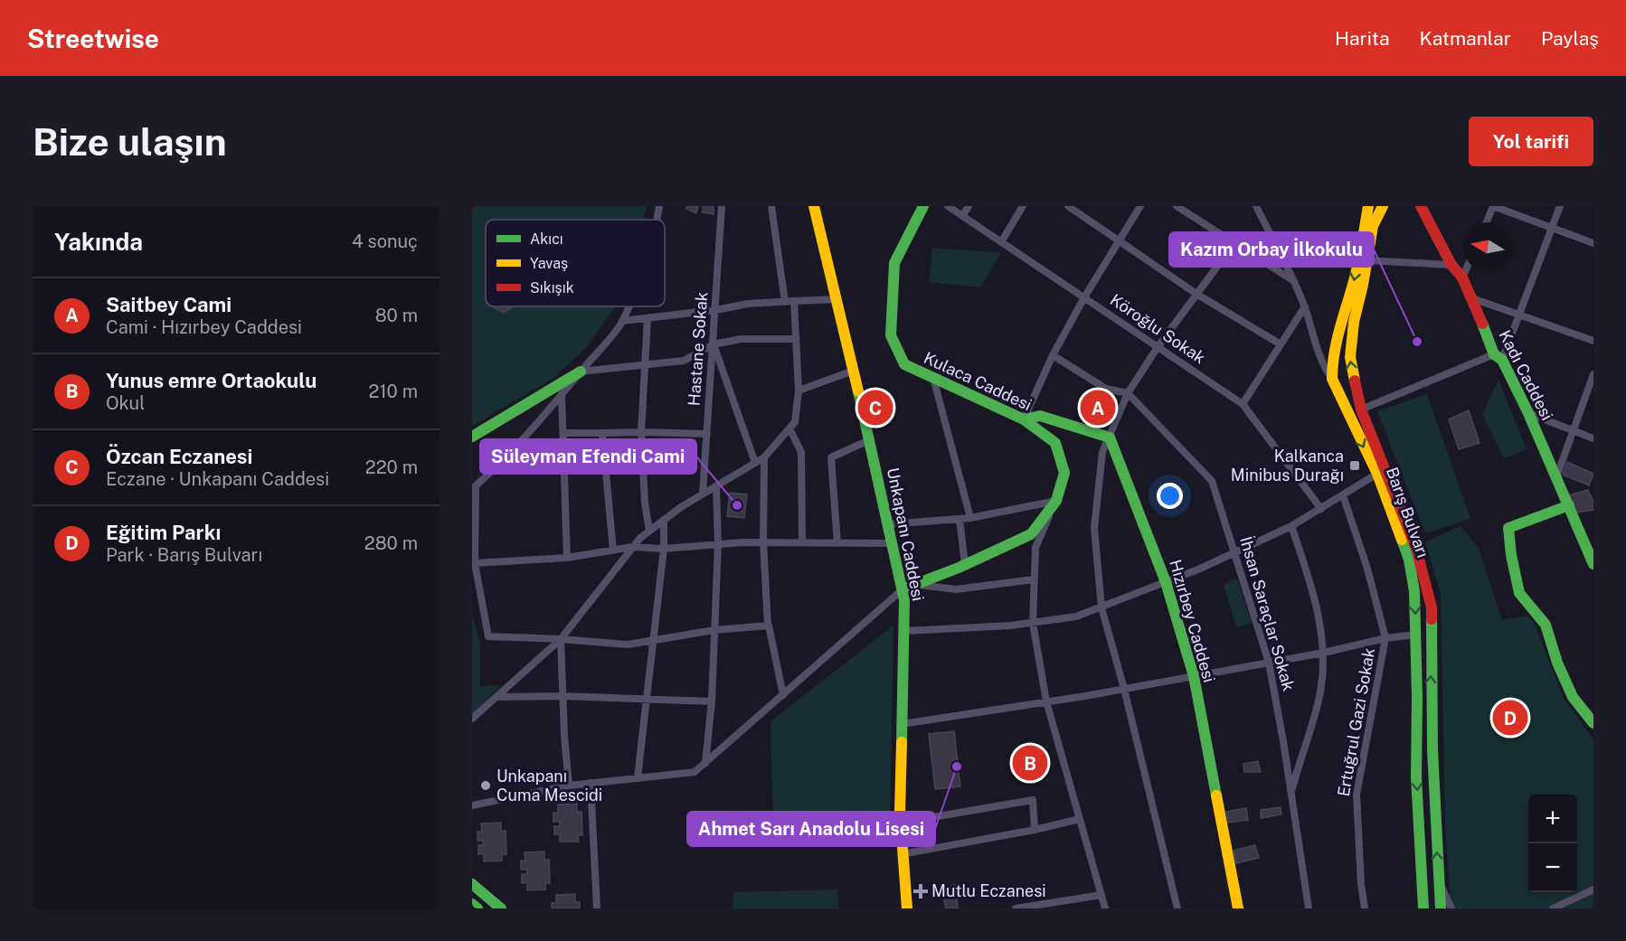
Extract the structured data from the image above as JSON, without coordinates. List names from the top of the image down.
{
  "streets": {
    "main road": [
      "Kadı Caddesi",
      "Kulaca Caddesi",
      "Barış Bulvarı",
      "Unkapanı Caddesi",
      "Hızırbey Caddesi"
    ],
    "street": [
      "Köroğlu Sokak",
      "Hastane Sokak",
      "İhsan Saraçlar Sokak",
      "Ertuğrul Gazi Sokak"
    ]
  },
  "crossings": [
    ["Kulaca Caddesi", "Unkapanı Caddesi"]
  ],
  "places": {
    "other": [
      "Kazım Orbay İlkokulu",
      "Süleyman Efendi Cami",
      "Ahmet Sarı Anadolu Lisesi",
      "Unkapanı Cuma Mescidi"
    ],
    "transit": ["Kalkanca Minibus Durağı"],
    "health": ["Mutlu Eczanesi"]
  },
  "legend": ["Akıcı", "Yavaş", "Sıkışık"],
  "north": "left",
  "page": {
    "header": "Streetwise",
    "nav": ["Harita", "Katmanlar", "Paylaş"],
    "buttons": "Yol tarifi",
    "title": "Bize ulaşın",
    "heading": ["Yakında", "4 sonuç"],
    "list": [
      {
        "mark": "A",
        "name": "Saitbey Cami",
        "note": "Cami · Hızırbey Caddesi",
        "value": "80 m"
      },
      {
        "mark": "B",
        "name": "Yunus emre Ortaokulu",
        "note": "Okul",
        "value": "210 m"
      },
      {
        "mark": "C",
        "name": "Özcan Eczanesi",
        "note": "Eczane · Unkapanı Caddesi",
        "value": "220 m"
      },
      {
        "mark": "D",
        "name": "Eğitim Parkı",
        "note": "Park · Barış Bulvarı",
        "value": "280 m"
      }
    ],
    "pins": [
      "A",
      "C",
      "D",
      "B"
    ],
    "map_buttons": ["+", "−"]
  }
}
